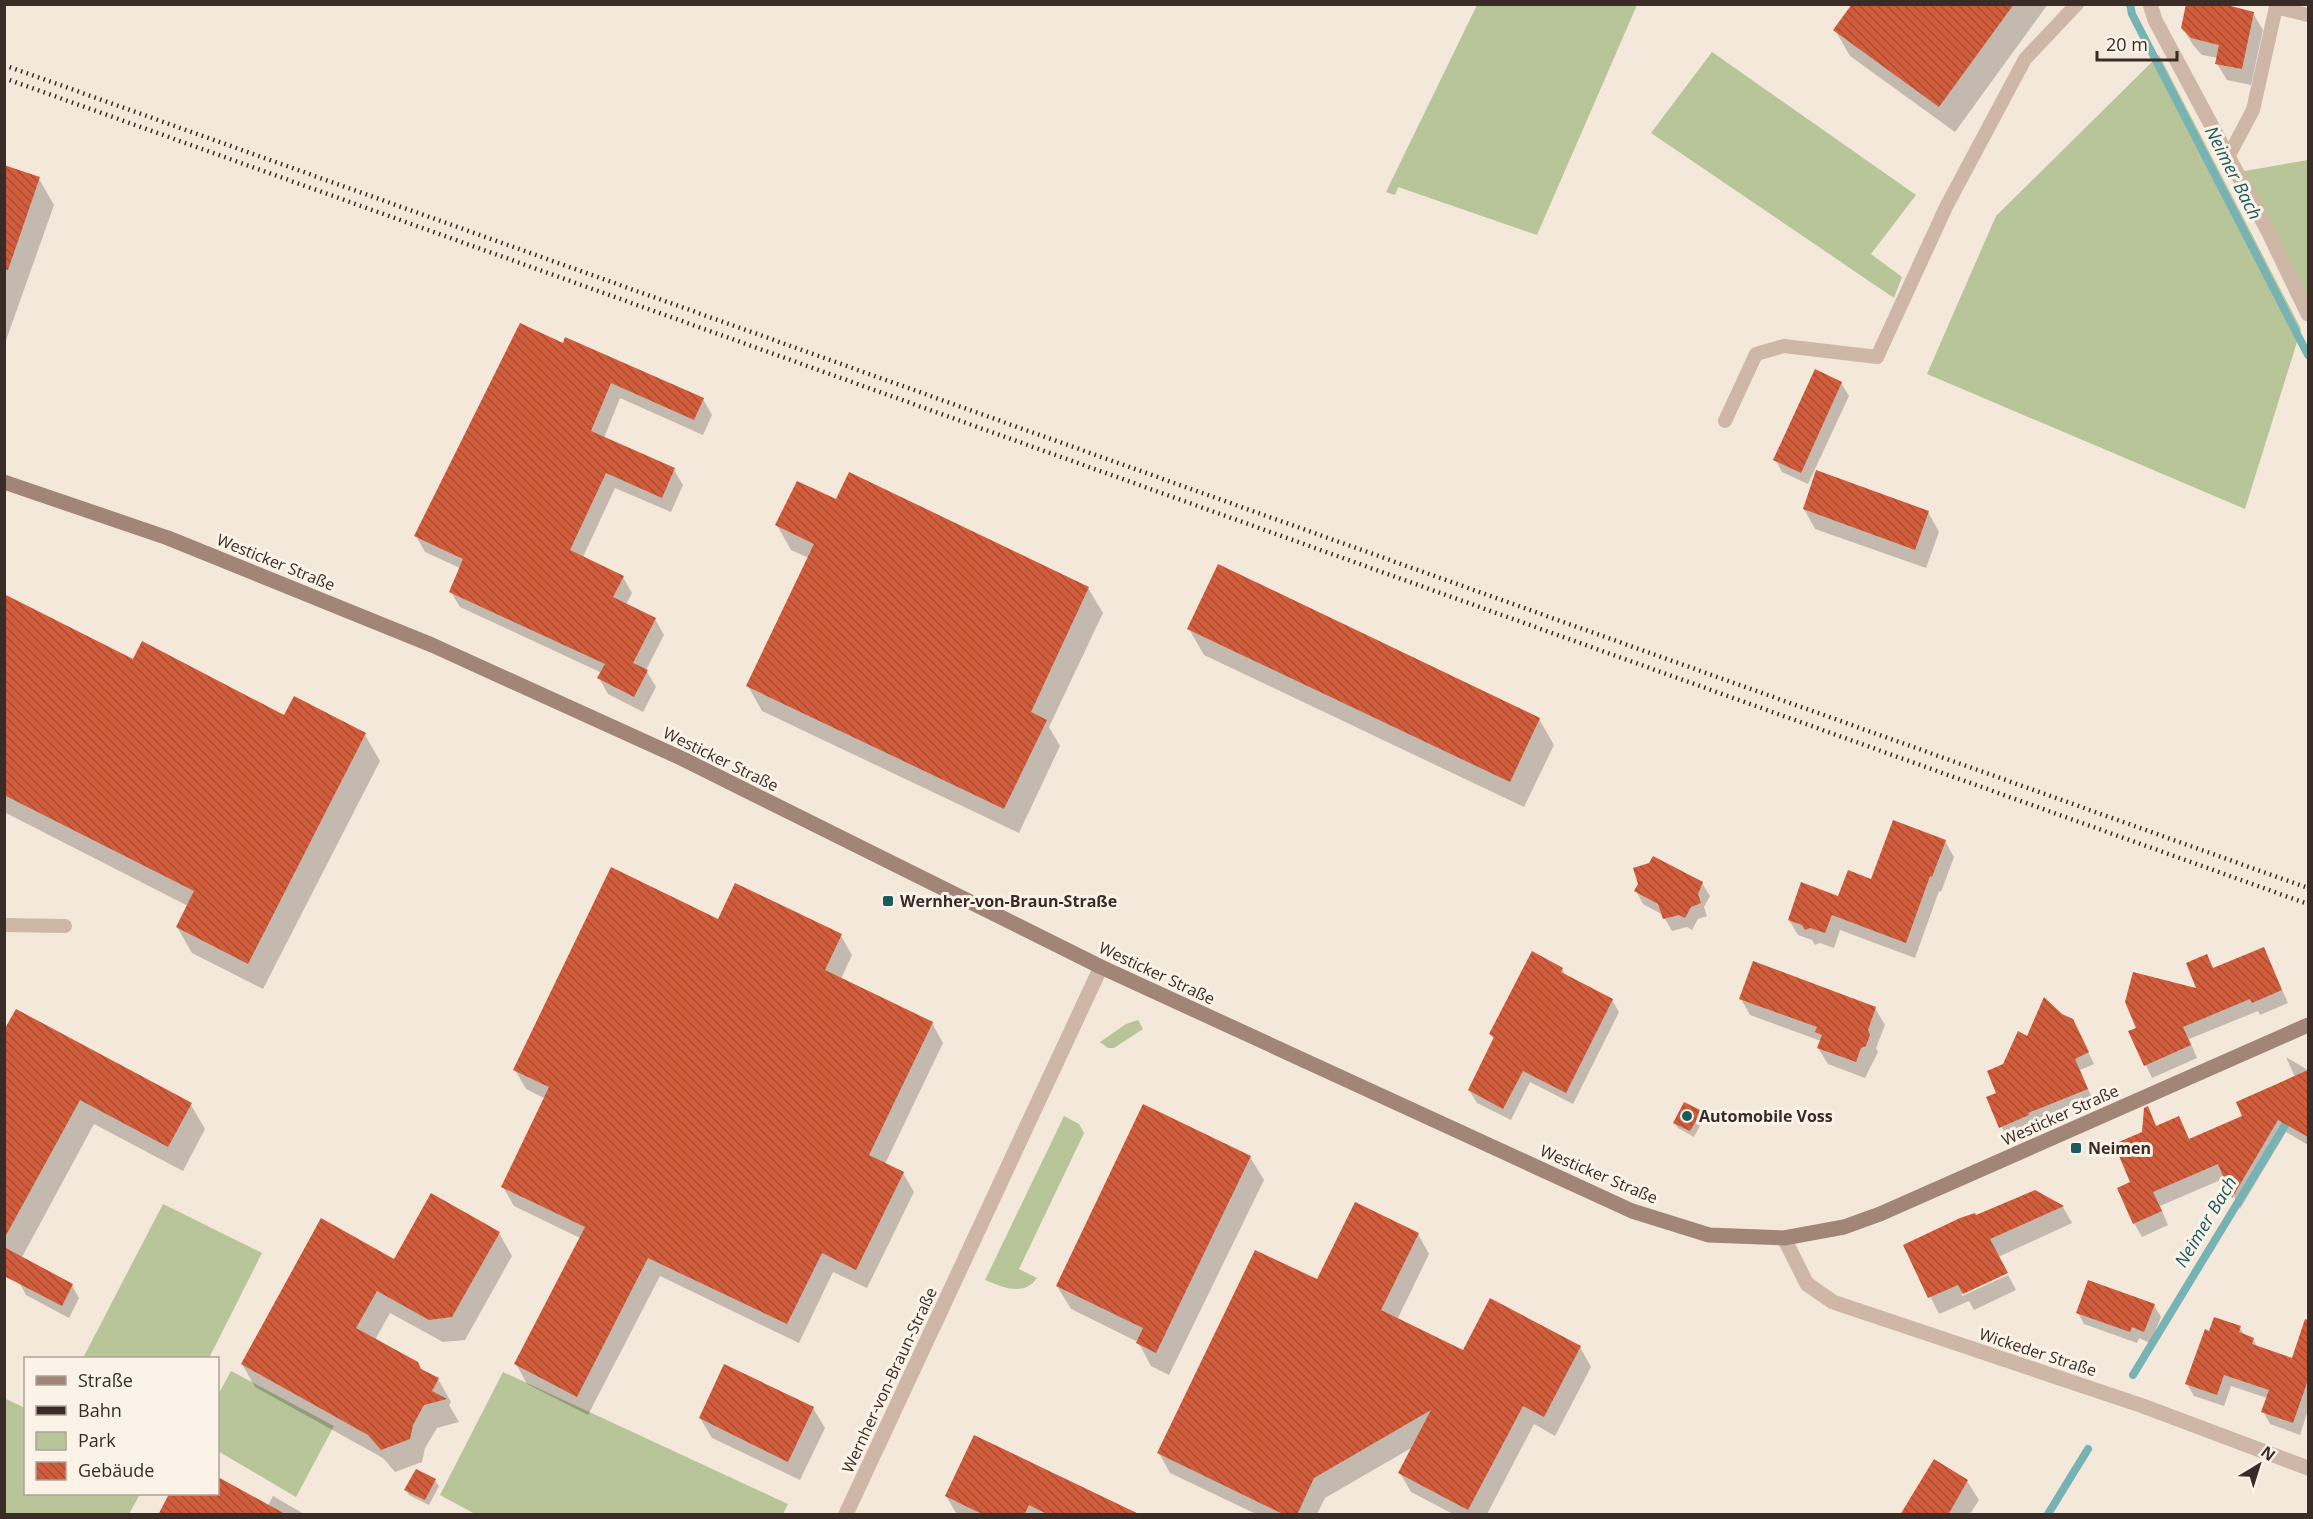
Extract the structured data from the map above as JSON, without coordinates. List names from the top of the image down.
{
  "streets": {
    "main road": ["Westicker Straße"],
    "street": ["Wickeder Straße", "Wernher-von-Braun-Straße"]
  },
  "crossings": [
    ["Westicker Straße", "Wickeder Straße"],
    ["Westicker Straße", "Wernher-von-Braun-Straße"]
  ],
  "water": ["Neimer Bach"],
  "places": {
    "transit": ["Wernher-von-Braun-Straße", "Neimen"],
    "other": ["Automobile Voss"]
  },
  "legend": [
    "Straße",
    "Bahn",
    "Park",
    "Gebäude"
  ],
  "scale_bar": "20 m",
  "north": "top right"
}
